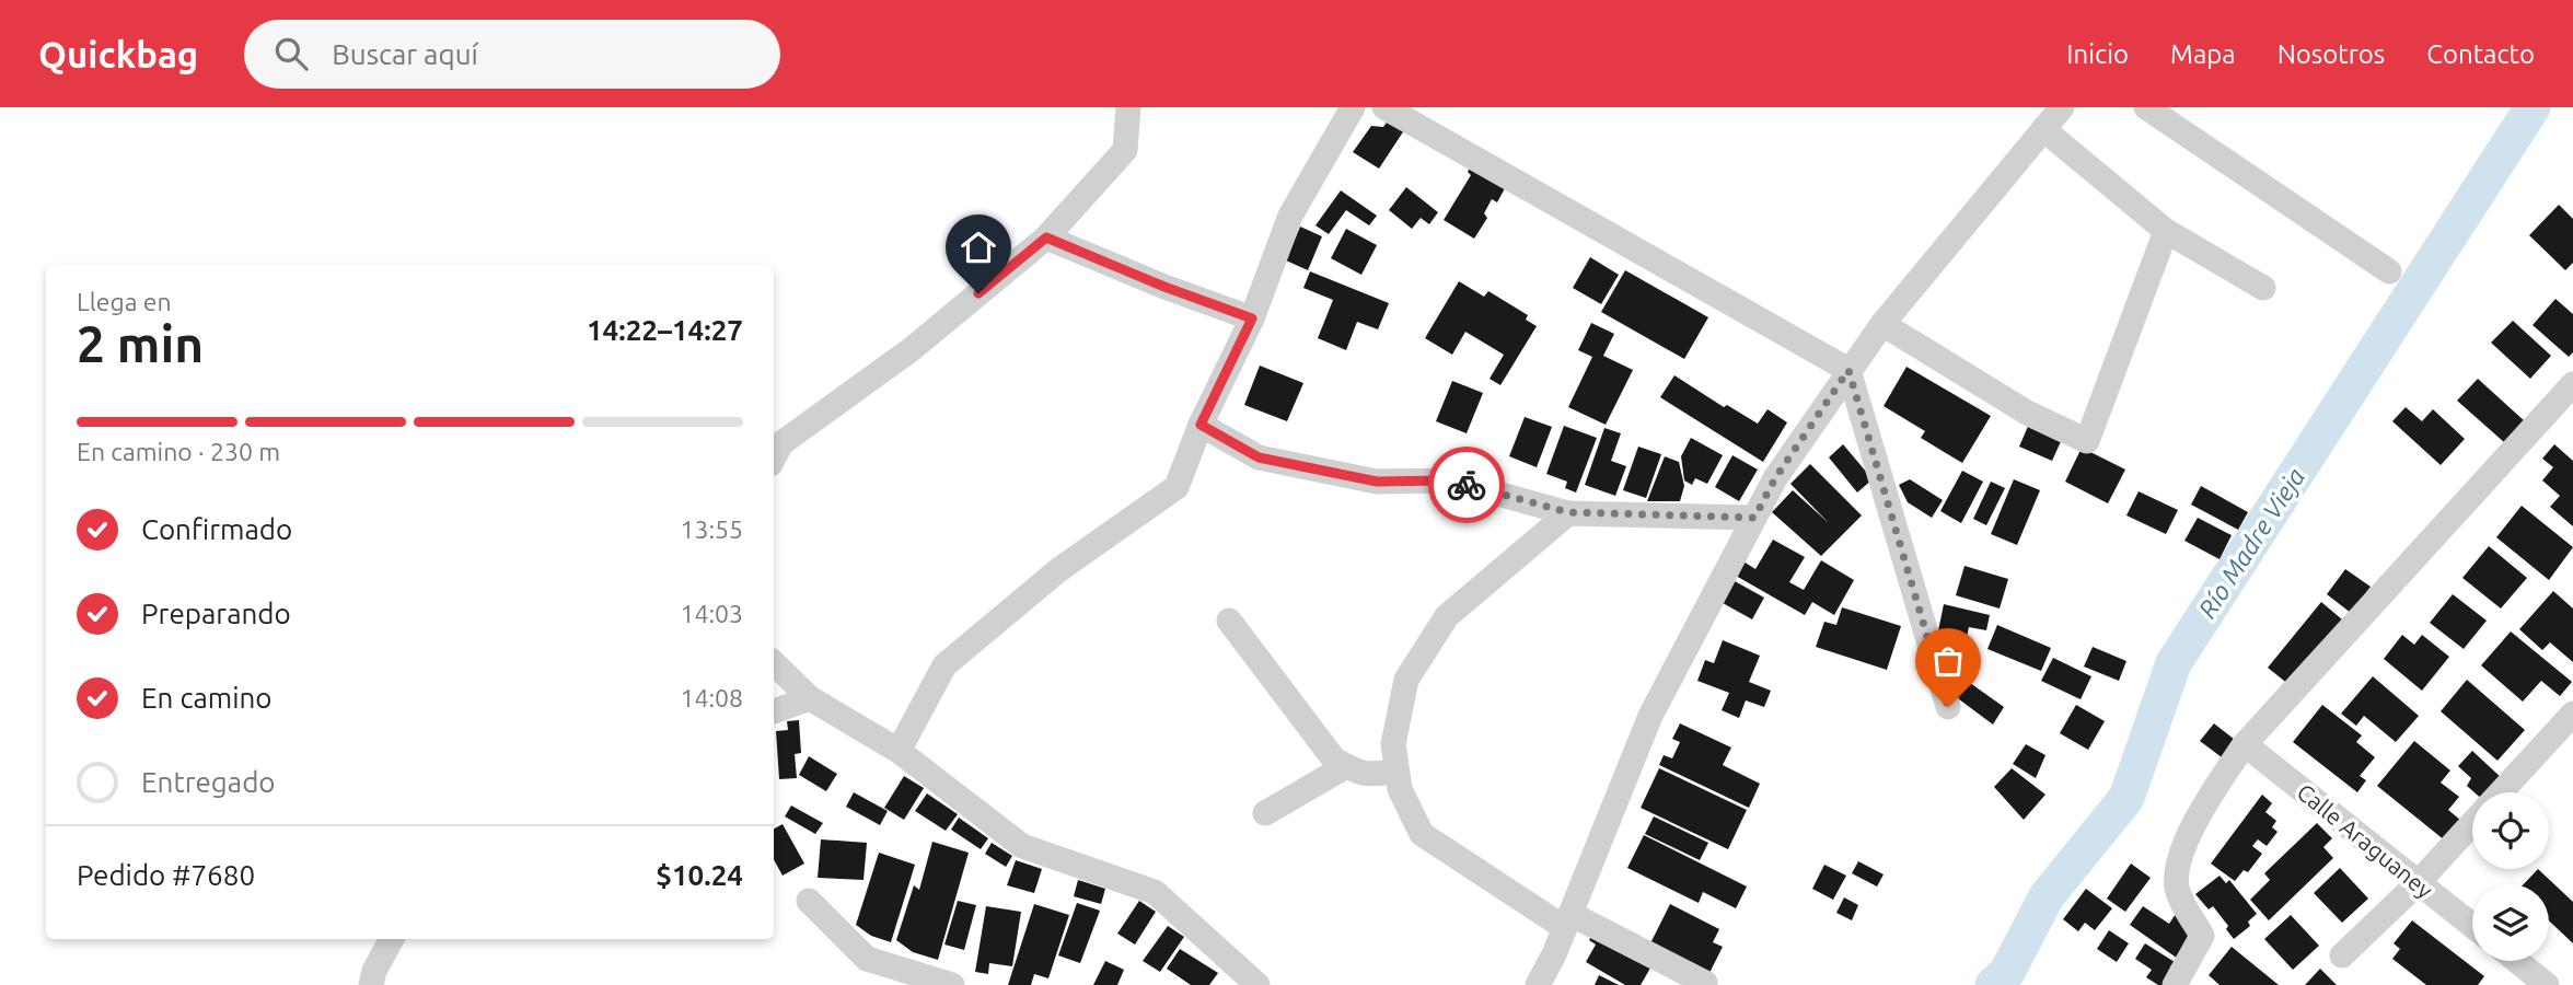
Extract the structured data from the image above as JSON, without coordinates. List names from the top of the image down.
{
  "streets": {
    "street": ["Calle Araguaney"]
  },
  "water": ["Río Madre Vieja"],
  "page": {
    "header": "Quickbag",
    "search": "Buscar aquí",
    "nav": [
      "Inicio",
      "Mapa",
      "Nosotros",
      "Contacto"
    ],
    "heading": ["2 min", "Llega en", "14:22–14:27"],
    "panel": ["Pedido #7680", "$10.24"],
    "bar": "En camino · 230 m",
    "list": [
      ["Confirmado", "13:55"],
      ["Preparando", "14:03"],
      ["En camino", "14:08"],
      "Entregado"
    ]
  }
}
